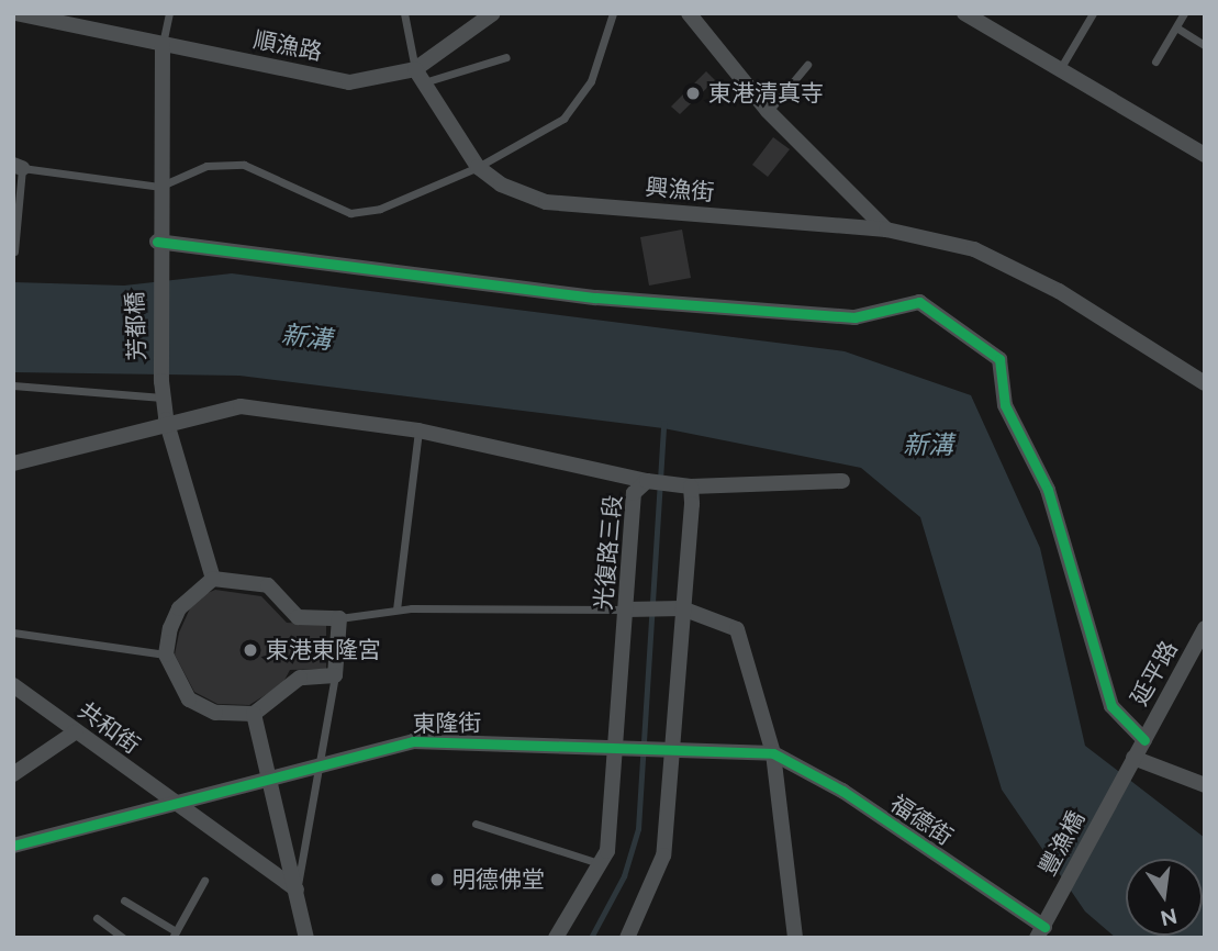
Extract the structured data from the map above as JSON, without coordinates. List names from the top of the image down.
{
  "streets": {
    "street": [
      "順漁路",
      "興漁街",
      "芳都橋",
      "光復路三段",
      "延平路",
      "東隆街",
      "共和街",
      "福德街",
      "豐漁橋"
    ]
  },
  "crossings": [
    ["光復路三段", "東隆街"],
    ["延平路", "豐漁橋"],
    ["東隆街", "福德街"],
    ["福德街", "豐漁橋"]
  ],
  "water": ["新溝"],
  "places": ["東港清真寺", "東港東隆宮", "明德佛堂"],
  "north": "bottom"
}
